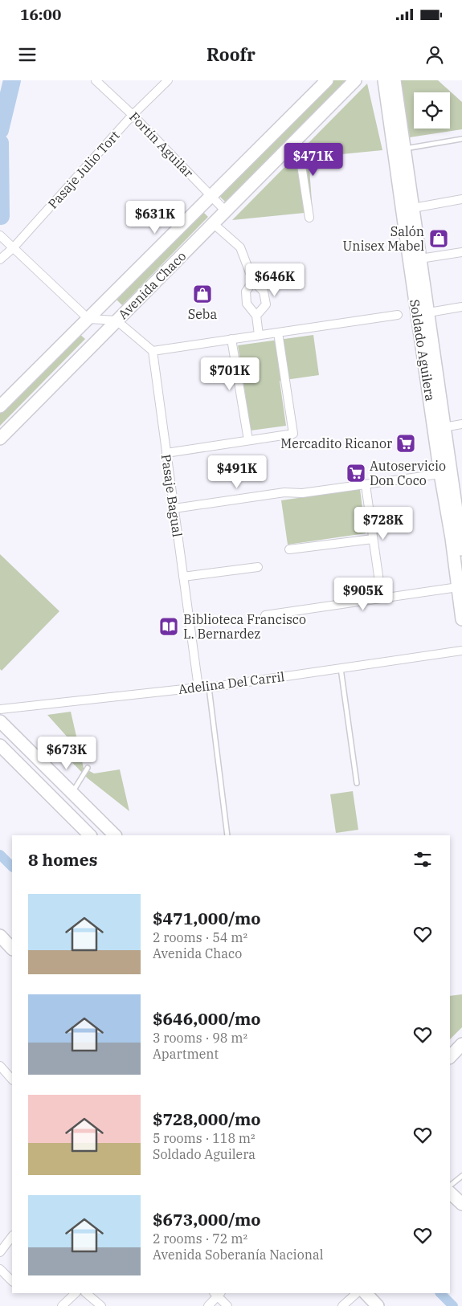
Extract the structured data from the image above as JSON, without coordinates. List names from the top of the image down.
{
  "streets": {
    "main road": ["Avenida Chaco", "Soldado Aguilera"],
    "street": [
      "Fortín Aguilar",
      "Pasaje Julio Tort",
      "Pasaje Bagual",
      "Adelina Del Carril"
    ]
  },
  "crossings": [
    ["Fortín Aguilar", "Pasaje Julio Tort"],
    ["Fortín Aguilar", "Avenida Chaco"],
    ["Pasaje Bagual", "Adelina Del Carril"]
  ],
  "places": {
    "shop": ["Salón Unisex Mabel", "Seba"],
    "supermarket": ["Mercadito Ricanor", "Autoservicio Don Coco"],
    "library": ["Biblioteca Francisco L. Bernardez"]
  },
  "page": {
    "status": "16:00",
    "header": "Roofr",
    "price": [
      "$471K",
      "$631K",
      "$646K",
      "$701K",
      "$491K",
      "$728K",
      "$905K",
      "$673K"
    ],
    "heading": "8 homes",
    "list": [
      {
        "name": "$471,000/mo",
        "note": "2 rooms · 54 m² · Avenida Chaco"
      },
      {
        "name": "$646,000/mo",
        "note": "3 rooms · 98 m² · Apartment"
      },
      {
        "name": "$728,000/mo",
        "note": "5 rooms · 118 m² · Soldado Aguilera"
      },
      {
        "name": "$673,000/mo",
        "note": "2 rooms · 72 m² · Avenida Soberanía Nacional"
      }
    ]
  }
}
